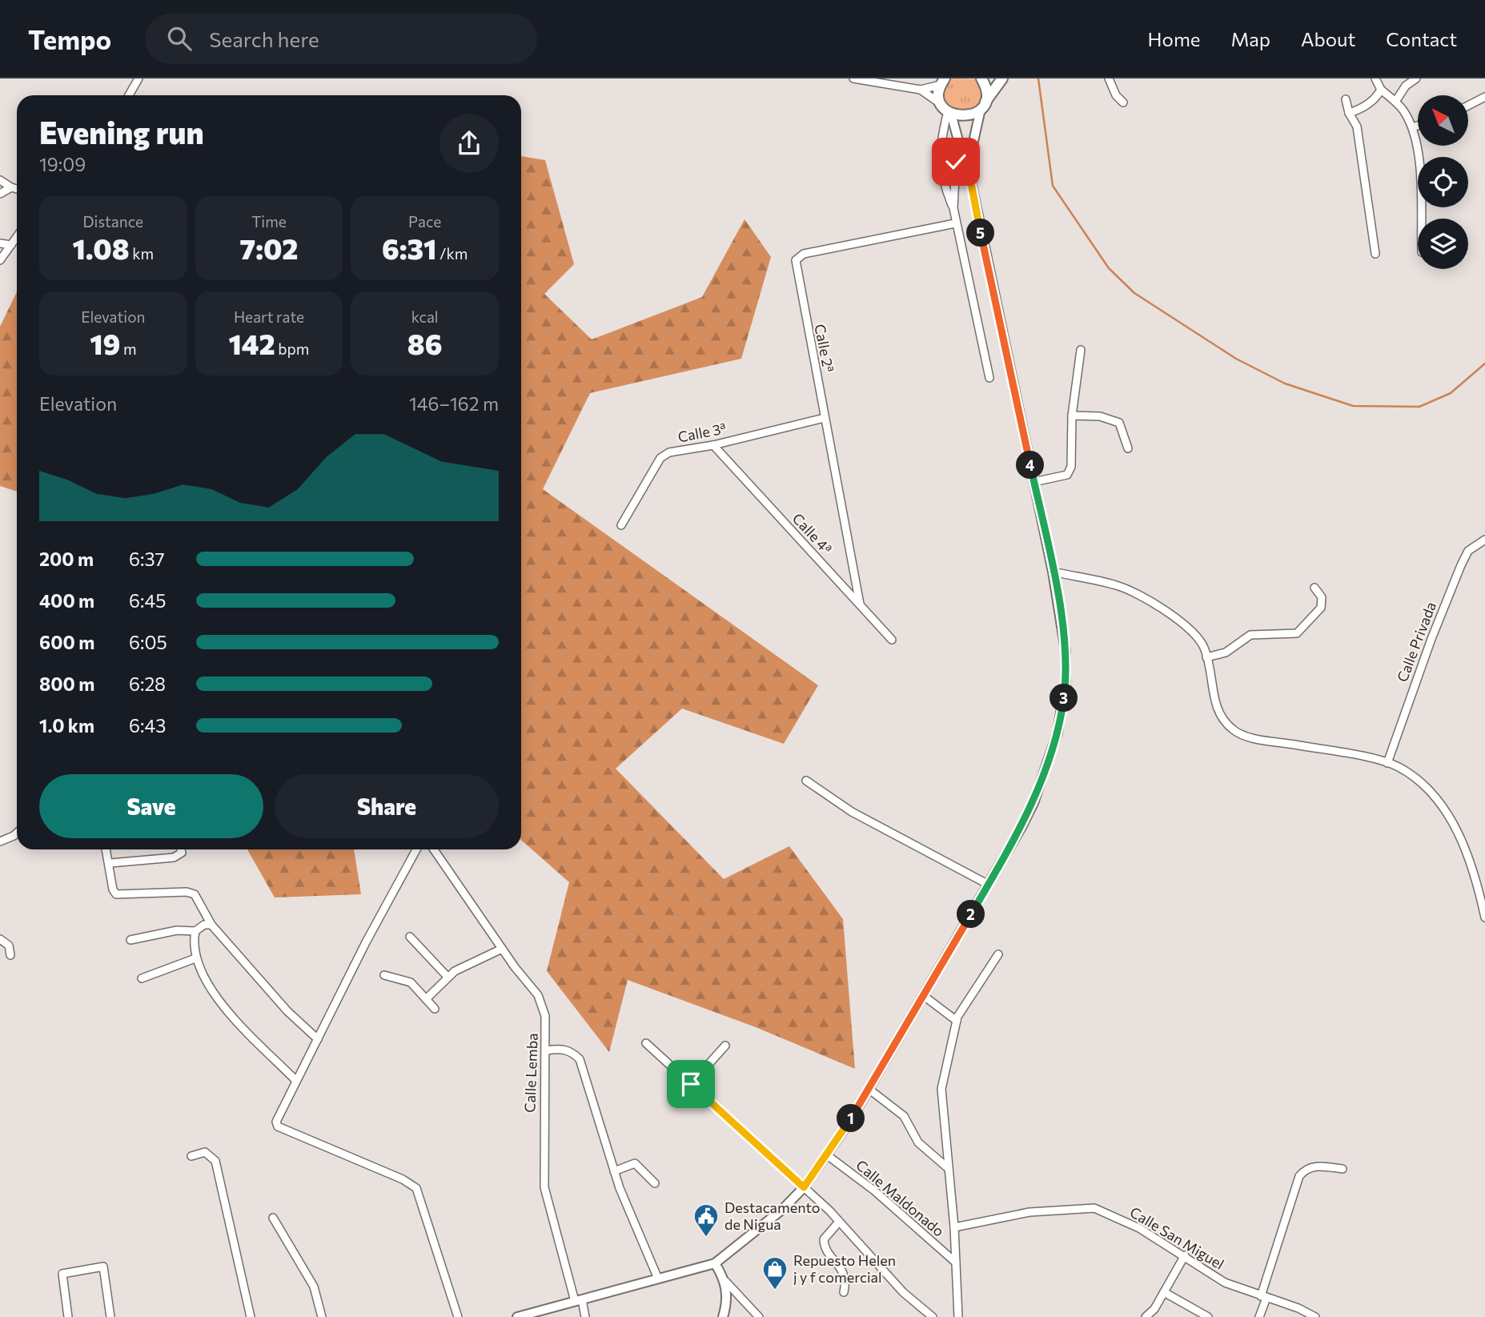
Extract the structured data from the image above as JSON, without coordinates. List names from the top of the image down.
{
  "streets": {
    "street": [
      "Calle 2ª",
      "Calle 3ª",
      "Calle 4ª",
      "Calle Privada",
      "Calle Lemba",
      "Calle Maldonado",
      "Calle San Miguel"
    ]
  },
  "crossings": [
    ["Calle 2ª", "Calle 3ª"],
    ["Calle 2ª", "Calle 4ª"],
    ["Calle 3ª", "Calle 4ª"]
  ],
  "places": {
    "public building": ["Destacamento de Nigua"],
    "shop": ["Repuesto Helen j y f comercial"]
  },
  "north": "top left",
  "page": {
    "header": "Tempo",
    "search": "Search here",
    "nav": [
      "Home",
      "Map",
      "About",
      "Contact"
    ],
    "heading": ["Evening run", "19:09"],
    "stats": [
      ["Distance", "1.08 km"],
      ["Time", "7:02"],
      ["Pace", "6:31 /km"],
      ["Elevation", "19 m"],
      ["Heart rate", "142 bpm"],
      ["kcal", "86"]
    ],
    "pins": [
      "5",
      "4",
      "3",
      "2",
      "1"
    ],
    "chart": ["Elevation", "146–162 m"],
    "list": [
      {
        "name": "200 m",
        "note": "6:37"
      },
      {
        "name": "400 m",
        "note": "6:45"
      },
      {
        "name": "600 m",
        "note": "6:05"
      },
      {
        "name": "800 m",
        "note": "6:28"
      },
      {
        "name": "1.0 km",
        "note": "6:43"
      }
    ],
    "buttons": ["Save", "Share"]
  }
}
